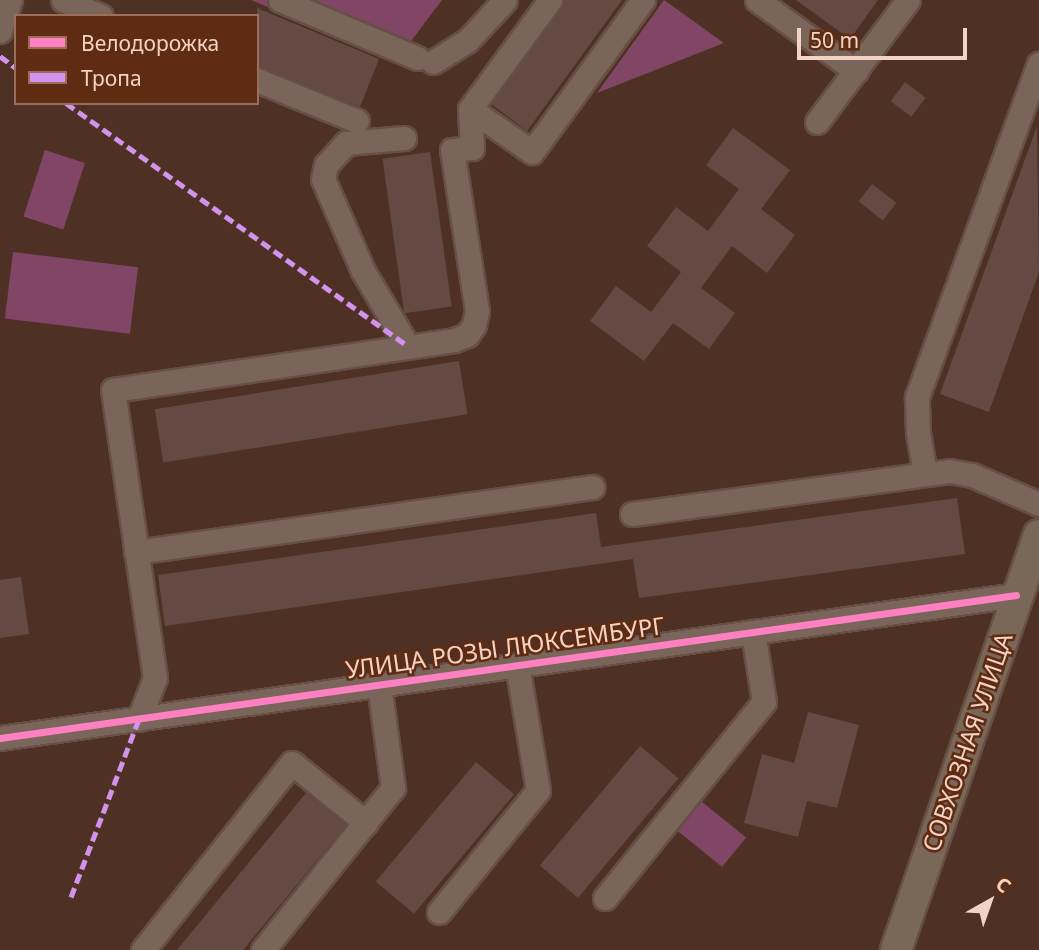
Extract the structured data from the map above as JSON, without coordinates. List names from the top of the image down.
{
  "streets": {
    "main road": ["СОВХОЗНАЯ УЛИЦА"],
    "street": ["УЛИЦА РОЗЫ ЛЮКСЕМБУРГ"]
  },
  "crossings": [
    ["УЛИЦА РОЗЫ ЛЮКСЕМБУРГ", "СОВХОЗНАЯ УЛИЦА"]
  ],
  "legend": ["Велодорожка", "Тропа"],
  "scale_bar": "50 m",
  "north": "top right"
}
